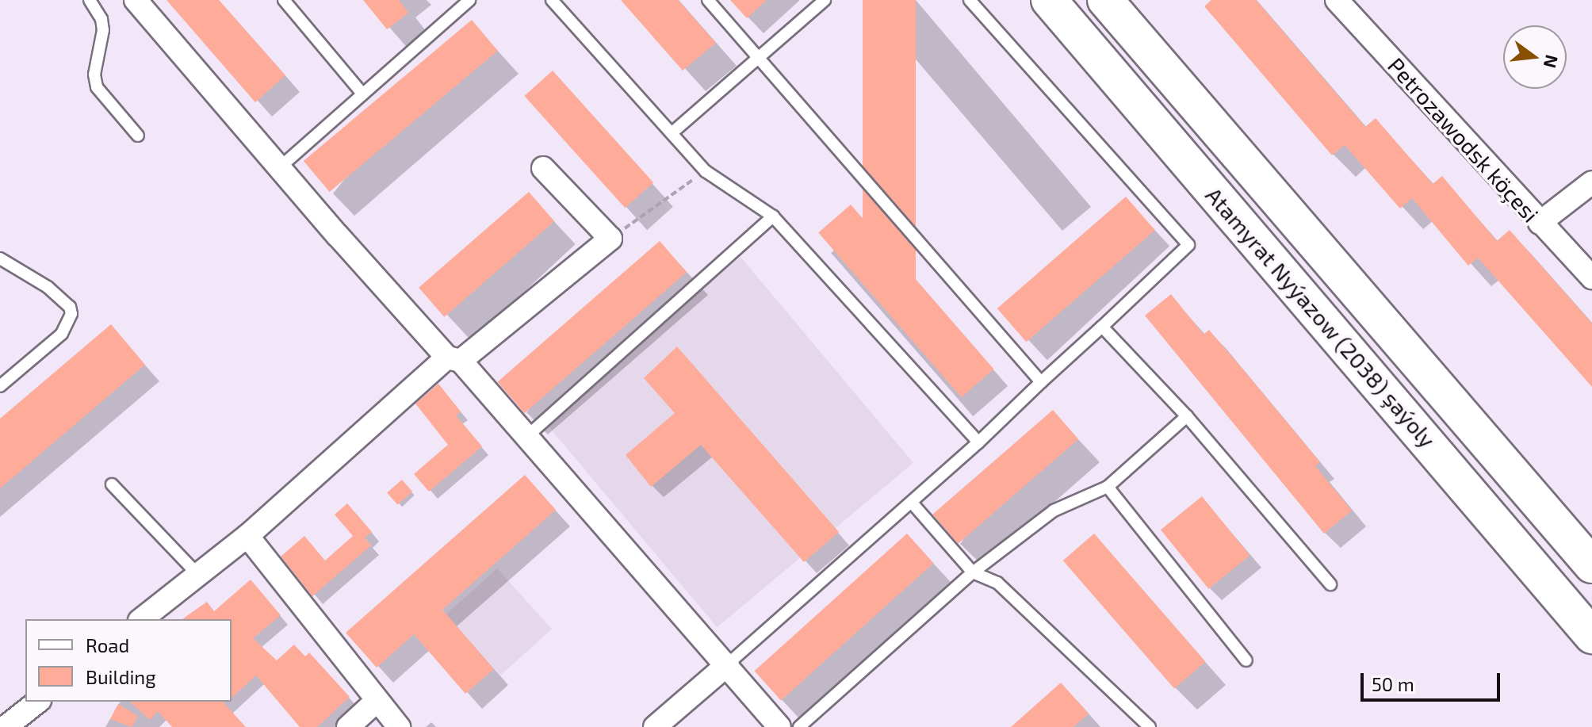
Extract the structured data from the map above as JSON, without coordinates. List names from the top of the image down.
{
  "streets": {
    "main road": ["Atamyrat Nyýazow (2038) şaýoly"],
    "street": ["Petrozawodsk köçesi"]
  },
  "legend": ["Road", "Building"],
  "scale_bar": "50 m",
  "north": "right"
}
